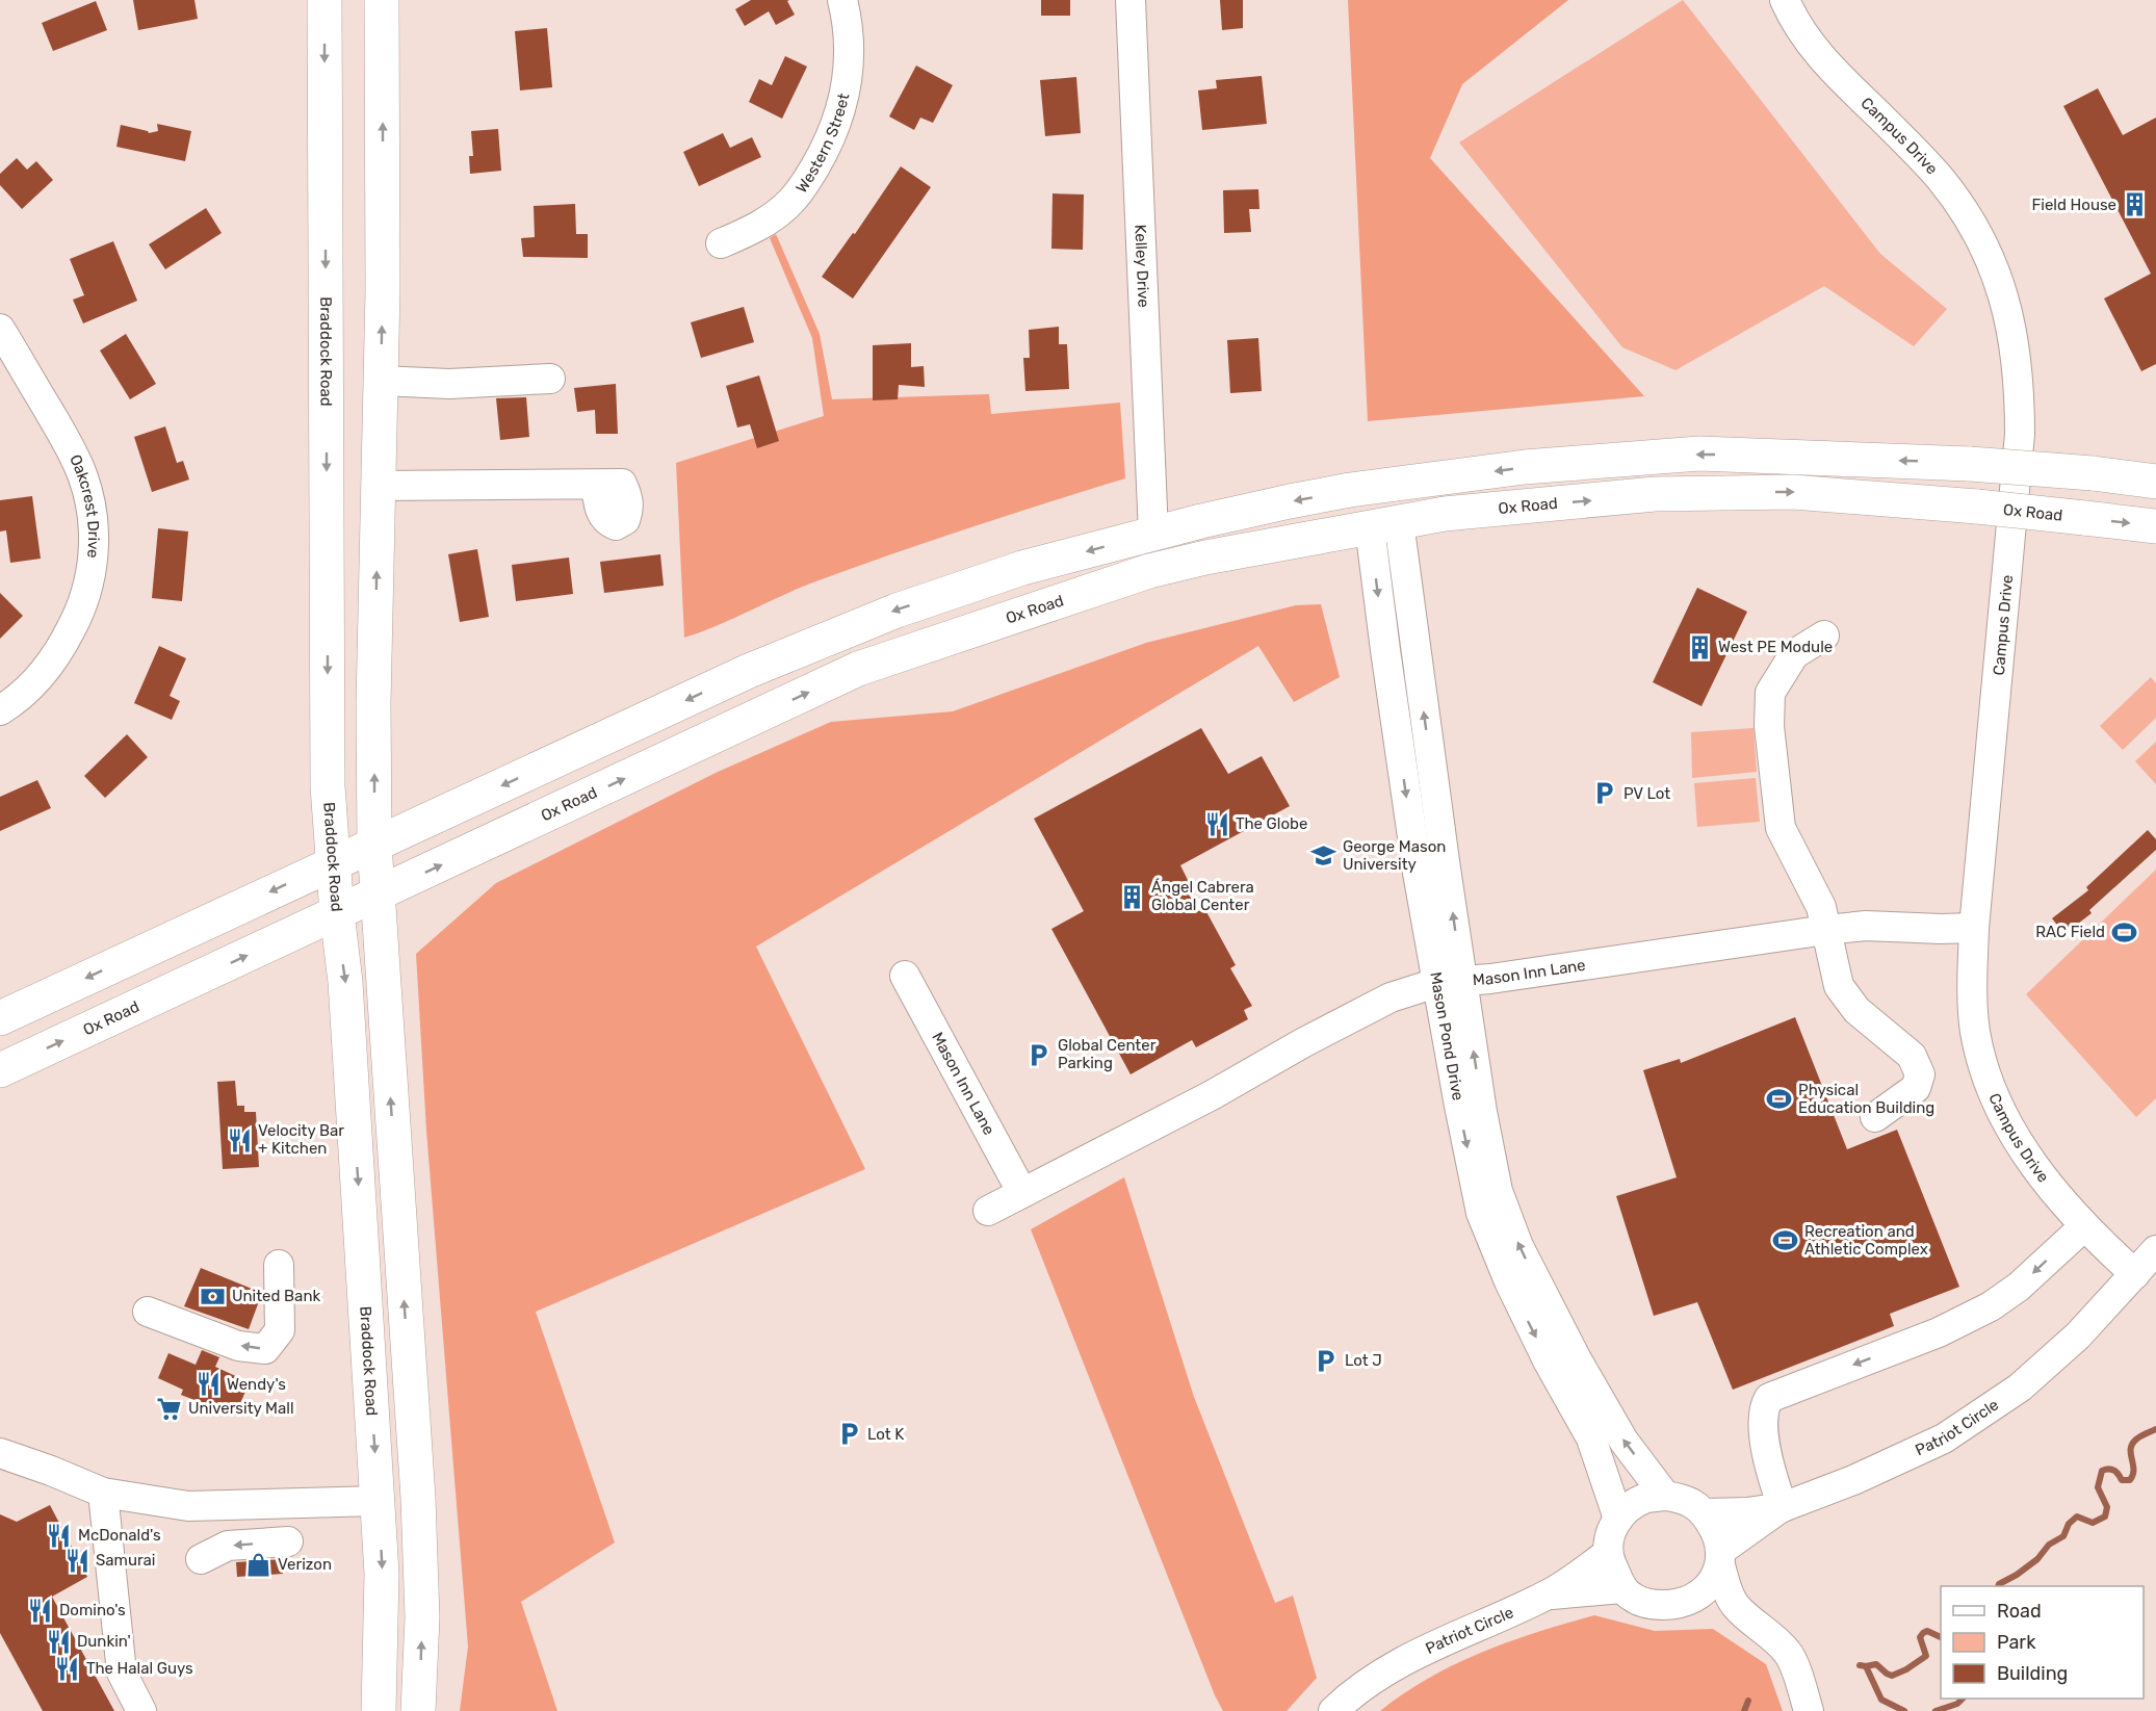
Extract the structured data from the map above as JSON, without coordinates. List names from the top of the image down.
{
  "streets": {
    "main road": ["Braddock Road", "Ox Road"],
    "street": [
      "Campus Drive",
      "Western Street",
      "Kelley Drive",
      "Oakcrest Drive",
      "Mason Inn Lane",
      "Mason Pond Drive",
      "Patriot Circle"
    ]
  },
  "crossings": [
    ["Campus Drive", "Mason Inn Lane"],
    ["Campus Drive", "Patriot Circle"],
    ["Braddock Road", "Ox Road"],
    ["Ox Road", "Mason Pond Drive"],
    ["Mason Inn Lane", "Mason Pond Drive"],
    ["Mason Pond Drive", "Patriot Circle"]
  ],
  "places": {
    "building": ["Field House", "West PE Module", "Ángel Cabrera Global Center"],
    "parking": [
      "PV Lot",
      "Global Center Parking",
      "Lot J",
      "Lot K"
    ],
    "restaurant": [
      "The Globe",
      "Velocity Bar + Kitchen",
      "Wendy's",
      "McDonald's",
      "Samurai",
      "Domino's",
      "Dunkin'",
      "The Halal Guys"
    ],
    "school or university": ["George Mason University"],
    "sports": ["RAC Field", "Physical Education Building", "Recreation and Athletic Complex"],
    "bank": ["United Bank"],
    "supermarket": ["University Mall"],
    "shop": ["Verizon"]
  },
  "legend": ["Road", "Park", "Building"]
}
